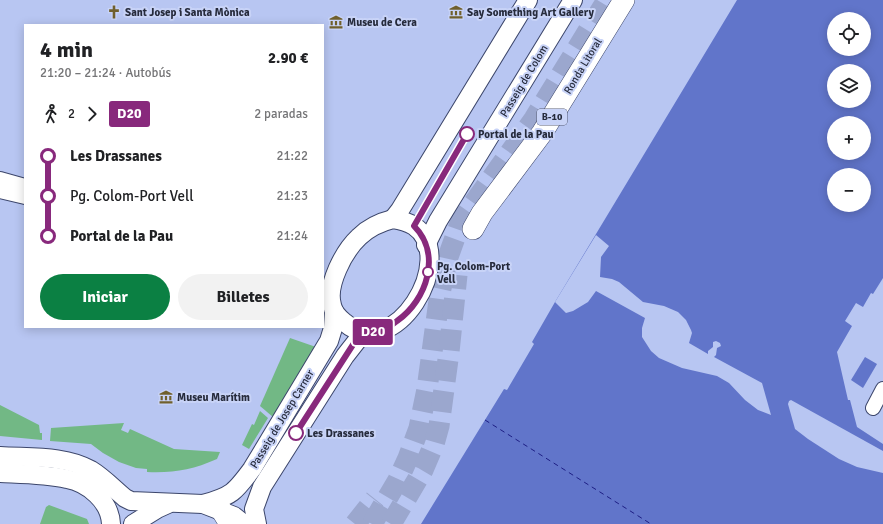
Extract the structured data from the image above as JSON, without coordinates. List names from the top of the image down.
{
  "streets": {
    "highway": ["Ronda Litoral", "B-10"],
    "main road": ["Passeig de Colom", "Passeig de Josep Carner"]
  },
  "crossings": [
    ["Passeig de Colom", "Passeig de Josep Carner"]
  ],
  "places": {
    "church": ["Sant Josep i Santa Mònica"],
    "museum": ["Say Something Art Gallery", "Museu de Cera", "Museu Marítim"],
    "other": ["Portal de la Pau", "Pg. Colom-Port Vell", "Les Drassanes"]
  },
  "lines": ["bus line D20"],
  "page": {
    "on_map": "D20",
    "map_buttons": ["+", "−"],
    "heading": ["4 min", "21:20 – 21:24 · Autobús", "2.90 €"],
    "legs": ["2", "D20", "2 paradas"],
    "list": [
      {
        "name": "Les Drassanes",
        "value": "21:22"
      },
      {
        "name": "Pg. Colom-Port Vell",
        "value": "21:23"
      },
      {
        "name": "Portal de la Pau",
        "value": "21:24"
      }
    ],
    "buttons": ["Iniciar", "Billetes"]
  }
}
